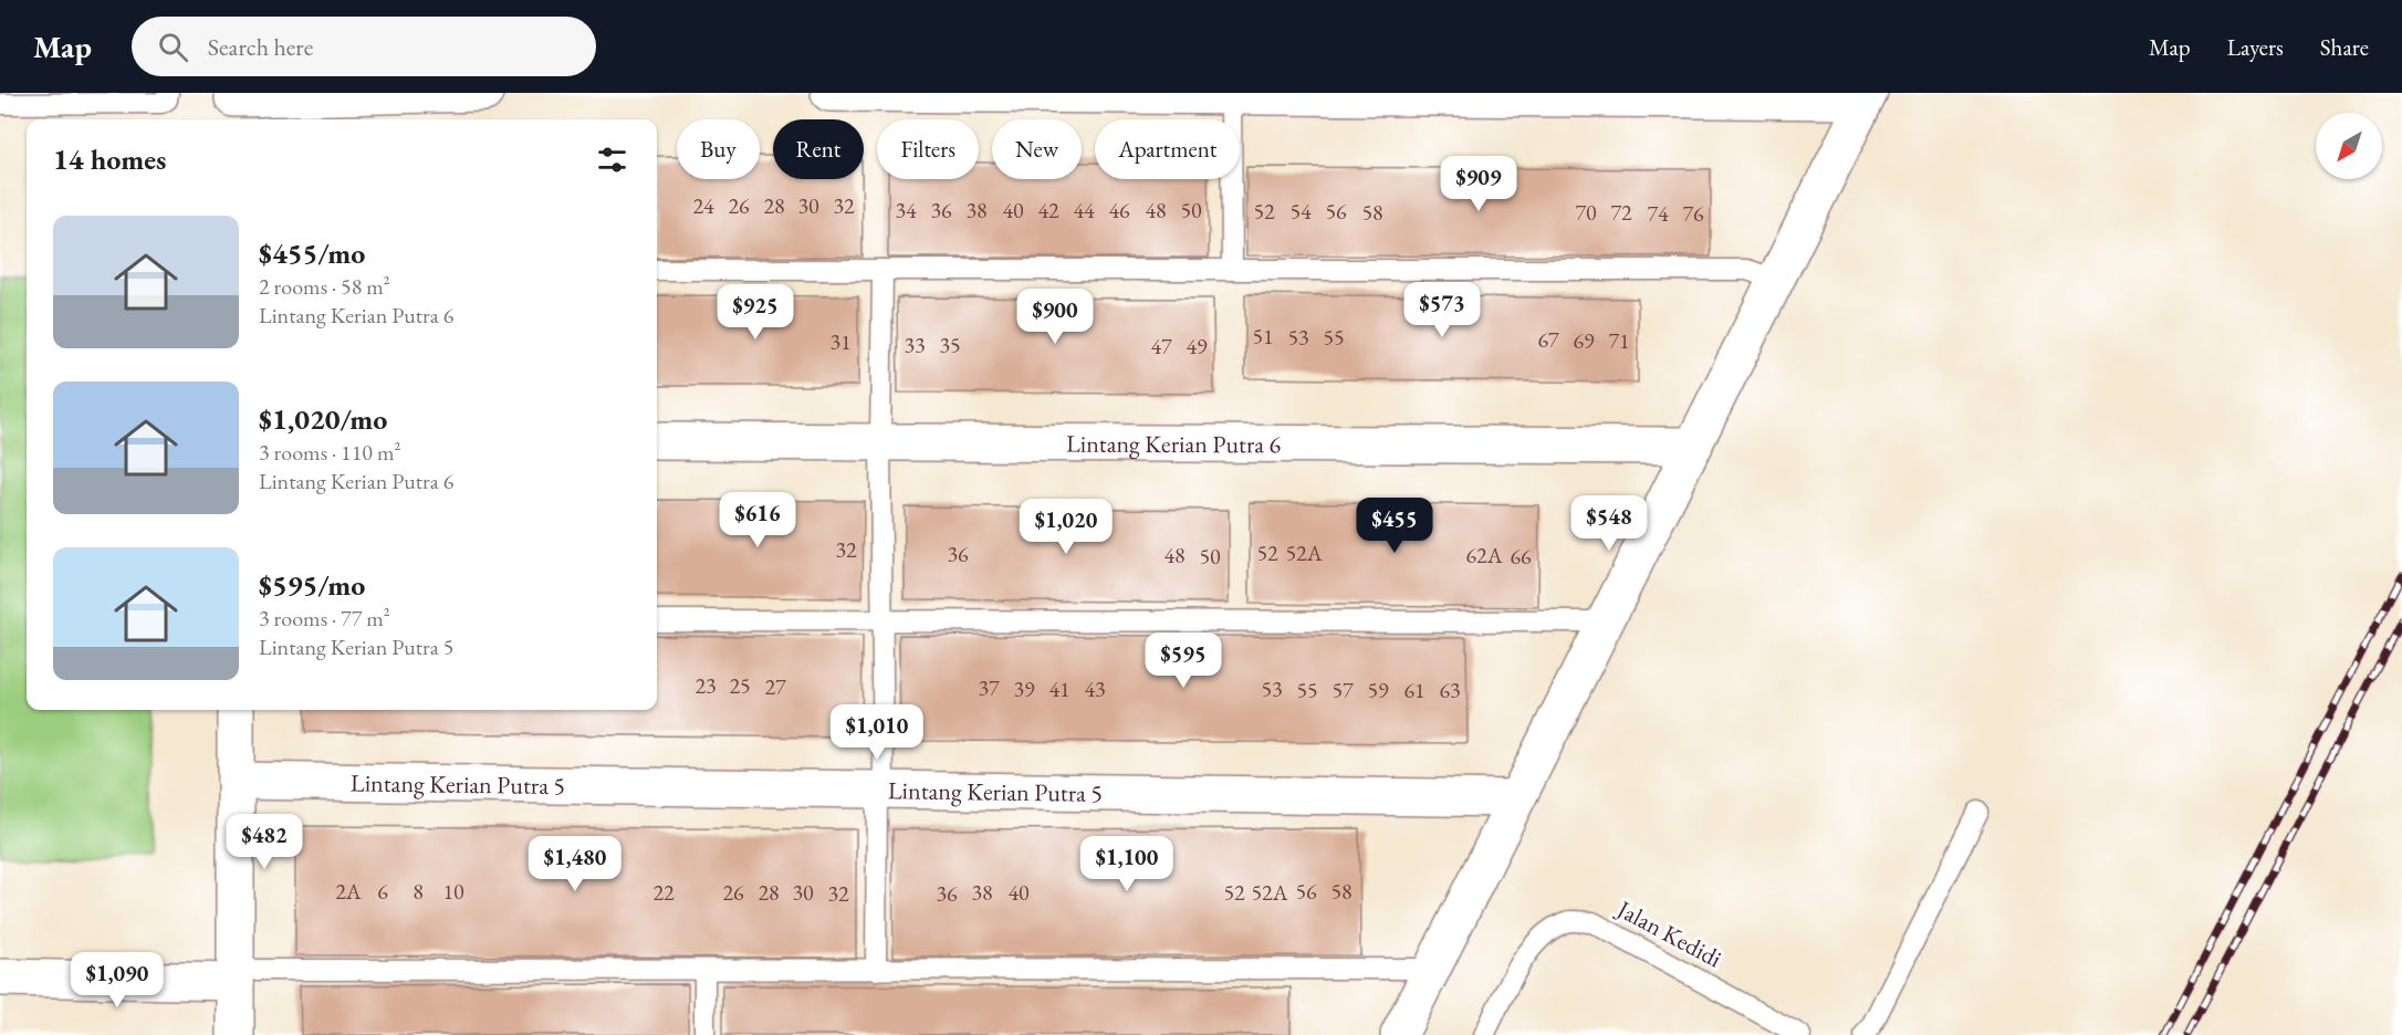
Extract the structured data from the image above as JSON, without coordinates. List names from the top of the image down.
{
  "streets": {
    "street": ["Lintang Kerian Putra 6", "Lintang Kerian Putra 5"],
    "lane": ["Jalan Kedidi"]
  },
  "house_numbers": [
    "24",
    "26",
    "28",
    "30",
    "32",
    "34",
    "36",
    "38",
    "40",
    "42",
    "44",
    "46",
    "48",
    "50",
    "52",
    "54",
    "56",
    "58",
    "70",
    "72",
    "74",
    "76",
    "51",
    "53",
    "55",
    "67",
    "69",
    "71",
    "31",
    "33",
    "35",
    "47",
    "49",
    "32",
    "52",
    "52A",
    "36",
    "48",
    "62A",
    "50",
    "66",
    "23",
    "25",
    "27",
    "37",
    "39",
    "41",
    "43",
    "53",
    "55",
    "57",
    "59",
    "61",
    "63",
    "2A",
    "6",
    "8",
    "10",
    "56",
    "58",
    "22",
    "26",
    "28",
    "30",
    "38",
    "40",
    "52",
    "52A",
    "32",
    "36"
  ],
  "north": "bottom left",
  "page": {
    "header": "Map",
    "search": "Search here",
    "nav": ["Map", "Layers", "Share"],
    "chip": [
      "Buy",
      "Rent",
      "Filters",
      "New",
      "Apartment"
    ],
    "heading": "14 homes",
    "price": [
      "$909",
      "$573",
      "$925",
      "$900",
      "$616",
      "$548",
      "$455",
      "$1,020",
      "$595",
      "$1,010",
      "$482",
      "$1,480",
      "$1,100",
      "$1,090"
    ],
    "list": [
      {
        "name": "$455/mo",
        "note": "2 rooms · 58 m² · Lintang Kerian Putra 6"
      },
      {
        "name": "$1,020/mo",
        "note": "3 rooms · 110 m² · Lintang Kerian Putra 6"
      },
      {
        "name": "$595/mo",
        "note": "3 rooms · 77 m² · Lintang Kerian Putra 5"
      }
    ]
  }
}
